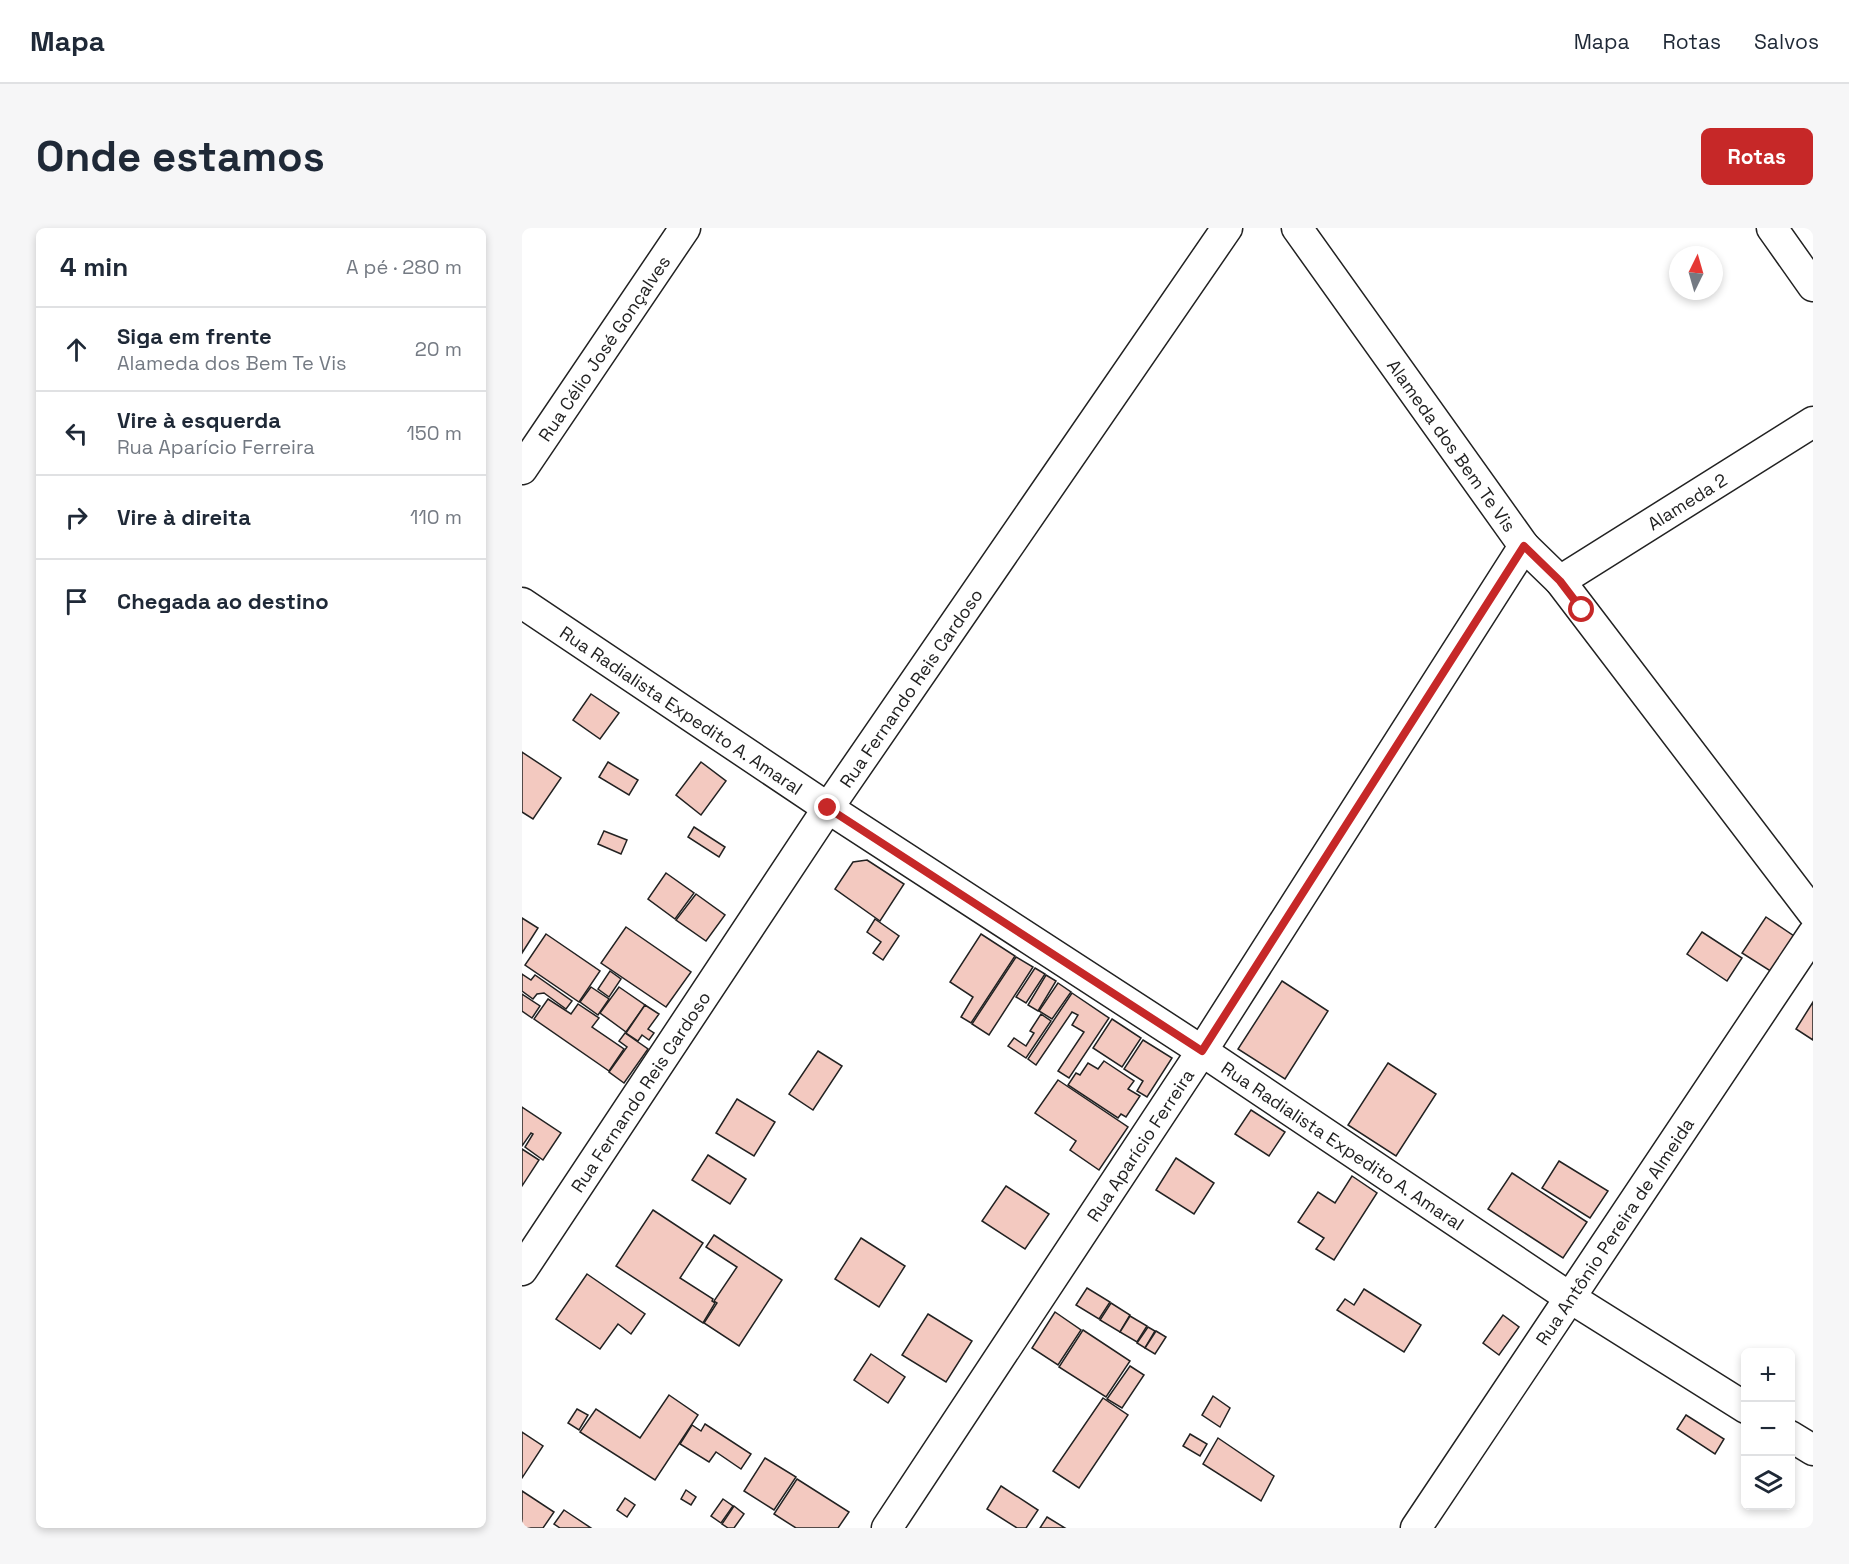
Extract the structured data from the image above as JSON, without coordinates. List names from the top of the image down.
{
  "streets": {
    "street": [
      "Rua Célio José Gonçalves",
      "Alameda dos Bem Te Vis",
      "Alameda 2",
      "Rua Fernando Reis Cardoso",
      "Rua Radialista Expedito A. Amaral",
      "Rua Aparício Ferreira",
      "Rua Antônio Pereira de Almeida"
    ]
  },
  "crossings": [
    ["Alameda dos Bem Te Vis", "Alameda 2"],
    ["Alameda dos Bem Te Vis", "Rua Aparício Ferreira"],
    ["Rua Fernando Reis Cardoso", "Rua Radialista Expedito A. Amaral"],
    ["Rua Radialista Expedito A. Amaral", "Rua Aparício Ferreira"],
    ["Rua Radialista Expedito A. Amaral", "Rua Antônio Pereira de Almeida"]
  ],
  "north": "top",
  "page": {
    "header": "Mapa",
    "nav": ["Mapa", "Rotas", "Salvos"],
    "buttons": "Rotas",
    "title": "Onde estamos",
    "heading": ["4 min", "A pé · 280 m"],
    "list": [
      ["Siga em frente", "Alameda dos Bem Te Vis", "20 m"],
      ["Vire à esquerda", "Rua Aparício Ferreira", "150 m"],
      ["Vire à direita", "110 m"],
      "Chegada ao destino"
    ],
    "map_buttons": ["+", "−"]
  }
}
